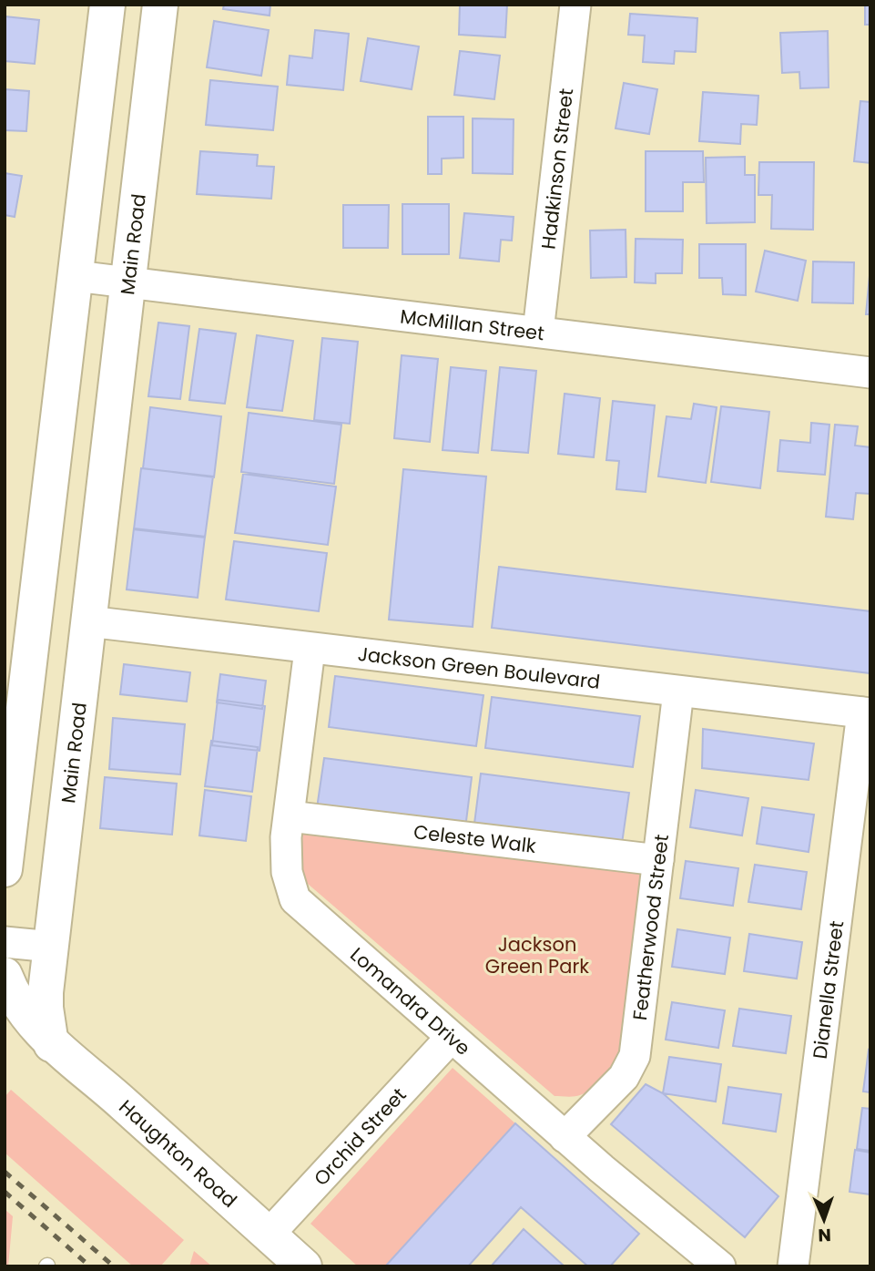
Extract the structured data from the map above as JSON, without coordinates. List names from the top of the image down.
{
  "streets": {
    "main road": ["Main Road", "Haughton Road"],
    "street": [
      "Hadkinson Street",
      "McMillan Street",
      "Jackson Green Boulevard",
      "Celeste Walk",
      "Featherwood Street",
      "Dianella Street",
      "Lomandra Drive",
      "Orchid Street"
    ]
  },
  "crossings": [
    ["Hadkinson Street", "McMillan Street"],
    ["Main Road", "McMillan Street"],
    ["Main Road", "Jackson Green Boulevard"],
    ["Jackson Green Boulevard", "Featherwood Street"],
    ["Jackson Green Boulevard", "Dianella Street"],
    ["Jackson Green Boulevard", "Lomandra Drive"],
    ["Celeste Walk", "Featherwood Street"],
    ["Celeste Walk", "Lomandra Drive"],
    ["Featherwood Street", "Lomandra Drive"],
    ["Lomandra Drive", "Orchid Street"],
    ["Orchid Street", "Haughton Road"]
  ],
  "parks": ["Jackson Green Park"],
  "north": "bottom"
}
